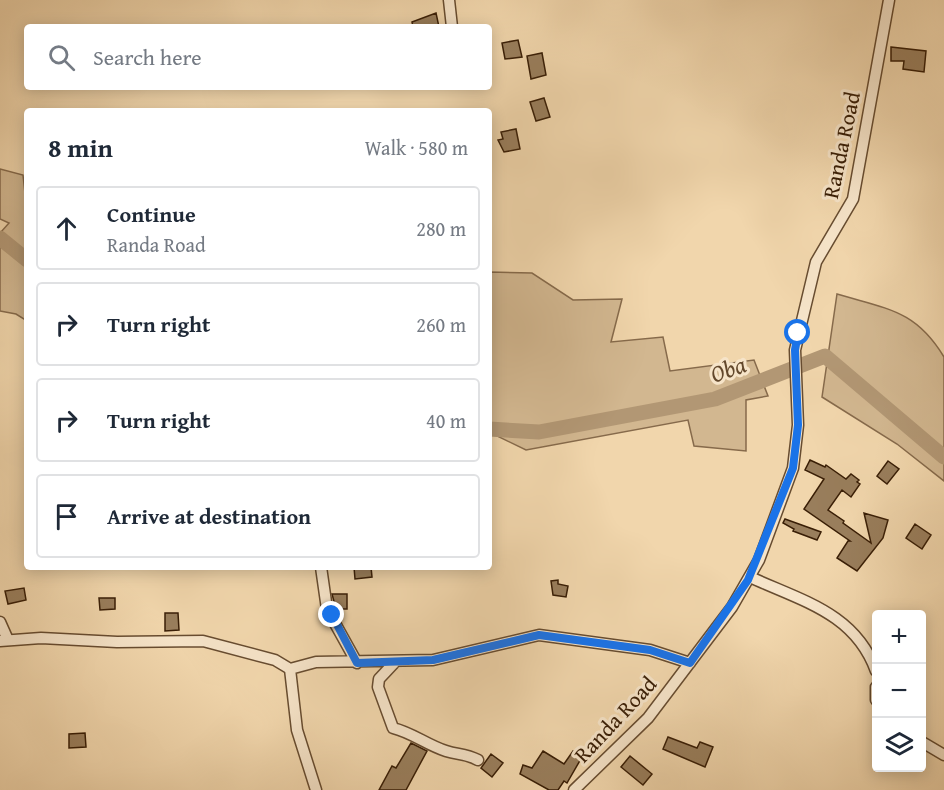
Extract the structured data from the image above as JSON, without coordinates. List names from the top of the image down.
{
  "streets": {
    "street": ["Randa Road"]
  },
  "water": ["Oba"],
  "page": {
    "search": "Search here",
    "heading": ["8 min", "Walk · 580 m"],
    "list": [
      ["Continue", "Randa Road", "280 m"],
      ["Turn right", "260 m"],
      ["Turn right", "40 m"],
      "Arrive at destination"
    ],
    "map_buttons": ["+", "−"]
  }
}
